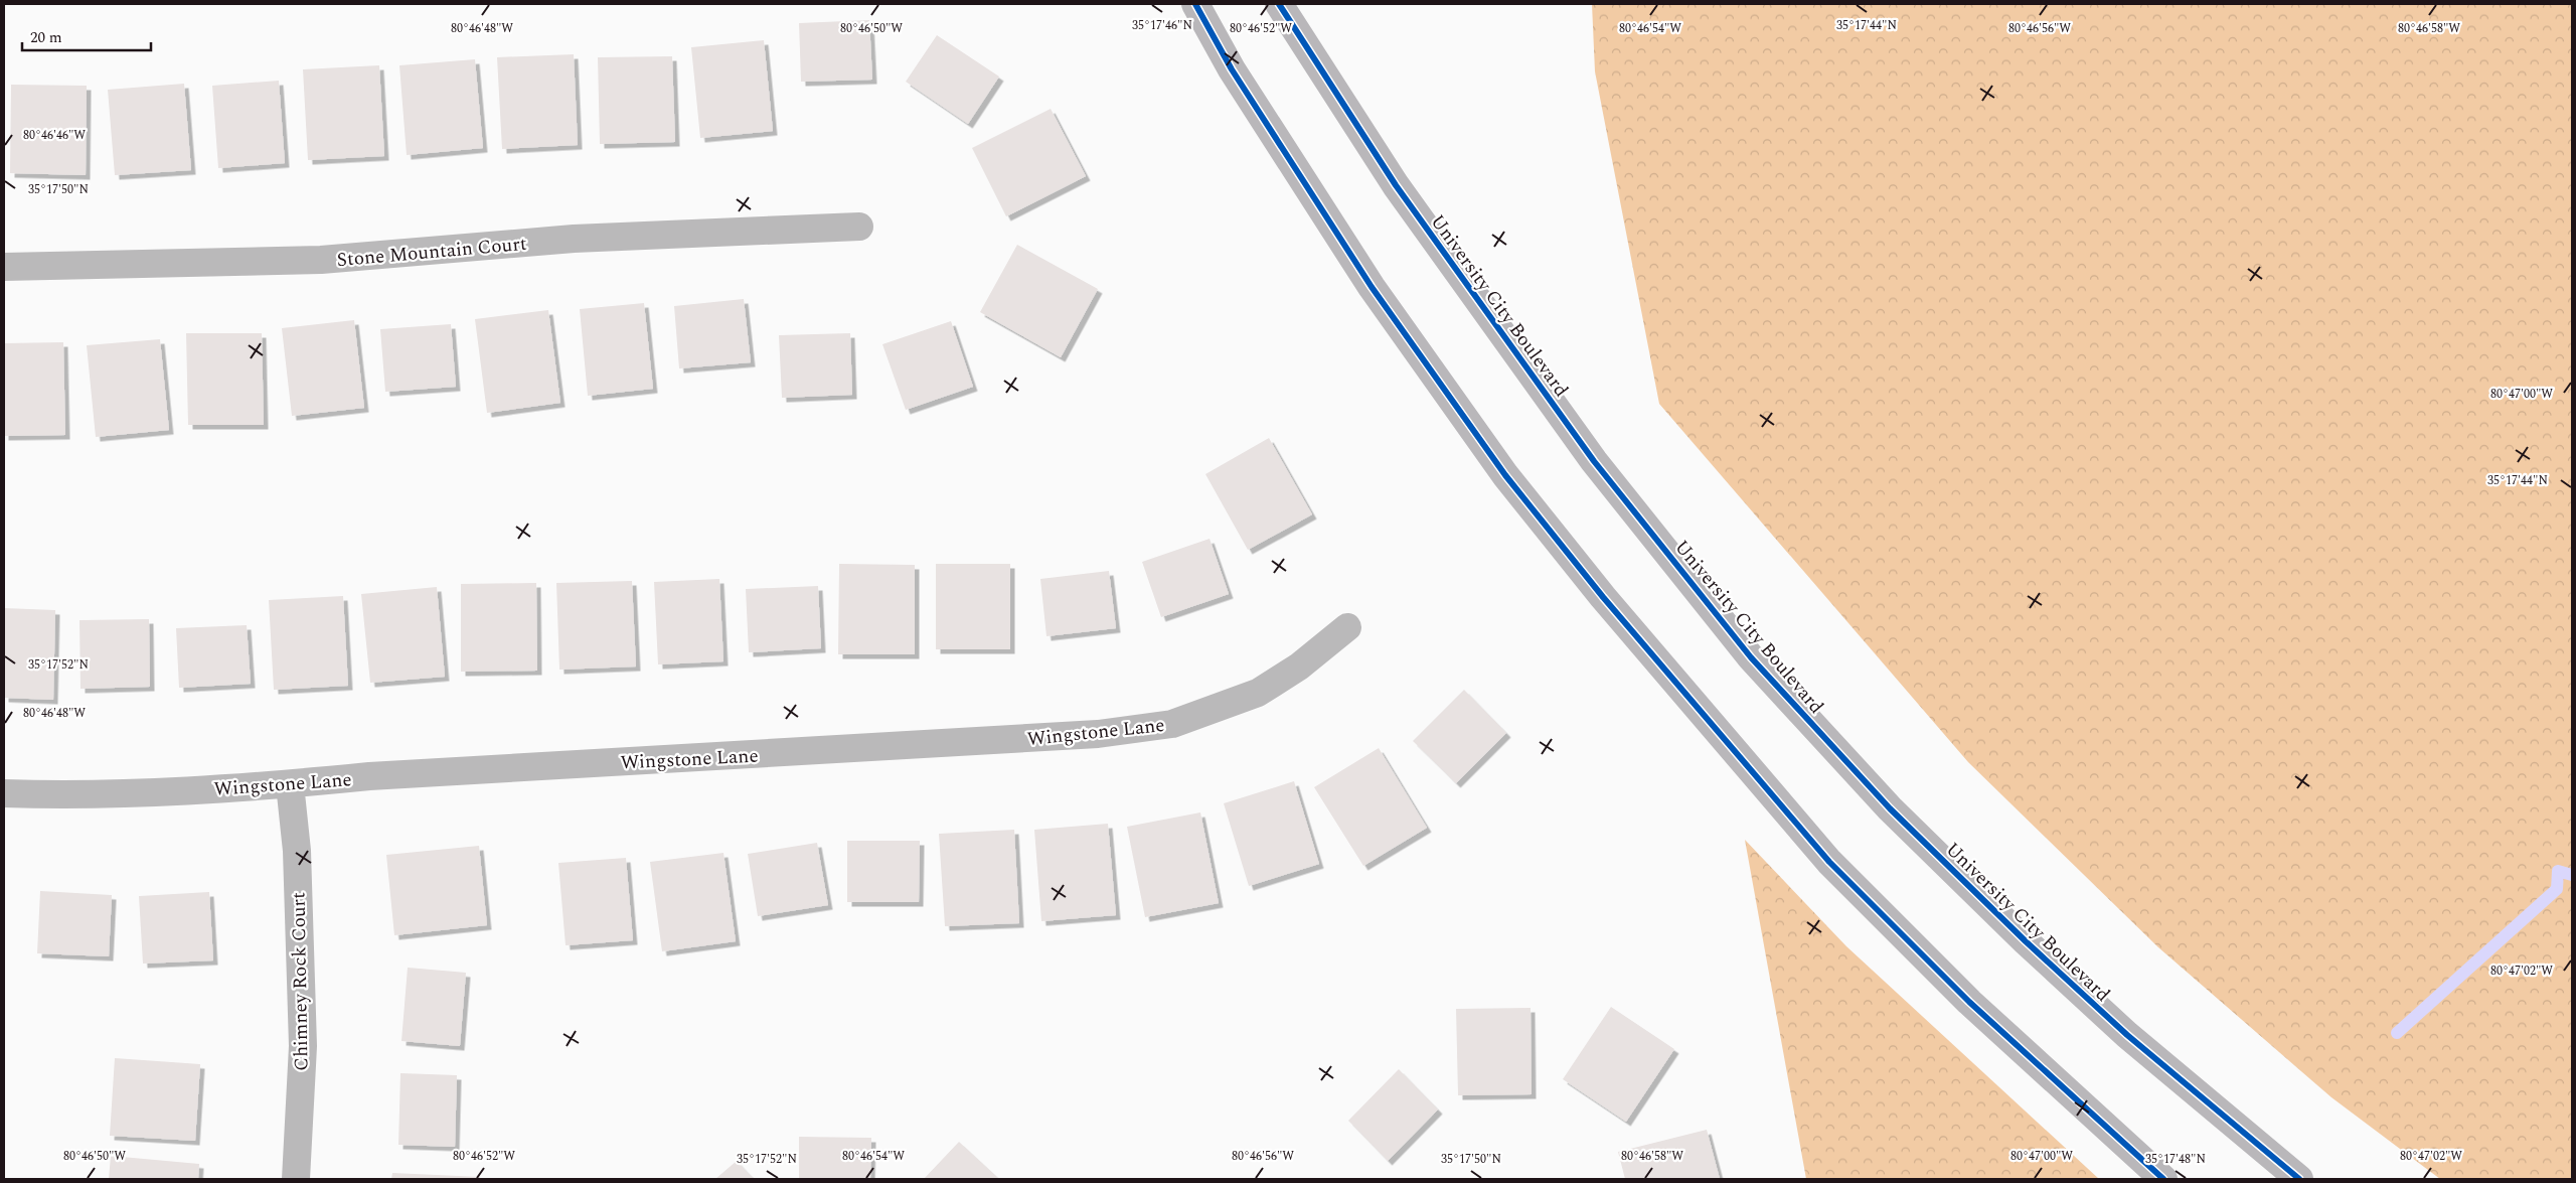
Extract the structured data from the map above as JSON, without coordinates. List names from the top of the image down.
{
  "streets": {
    "main road": ["University City Boulevard"],
    "street": ["Stone Mountain Court", "Wingstone Lane", "Chimney Rock Court"]
  },
  "crossings": [
    ["Wingstone Lane", "Chimney Rock Court"]
  ],
  "scale_bar": "20 m",
  "coordinates": [
    "35°17'44\"N",
    "35°17'46\"N",
    "80°46'48\"W",
    "80°46'50\"W",
    "80°46'52\"W",
    "80°46'54\"W",
    "80°46'56\"W",
    "80°46'58\"W",
    "80°46'46\"W",
    "35°17'50\"N",
    "80°47'00\"W",
    "35°17'52\"N",
    "80°47'02\"W",
    "35°17'48\"N"
  ]
}
